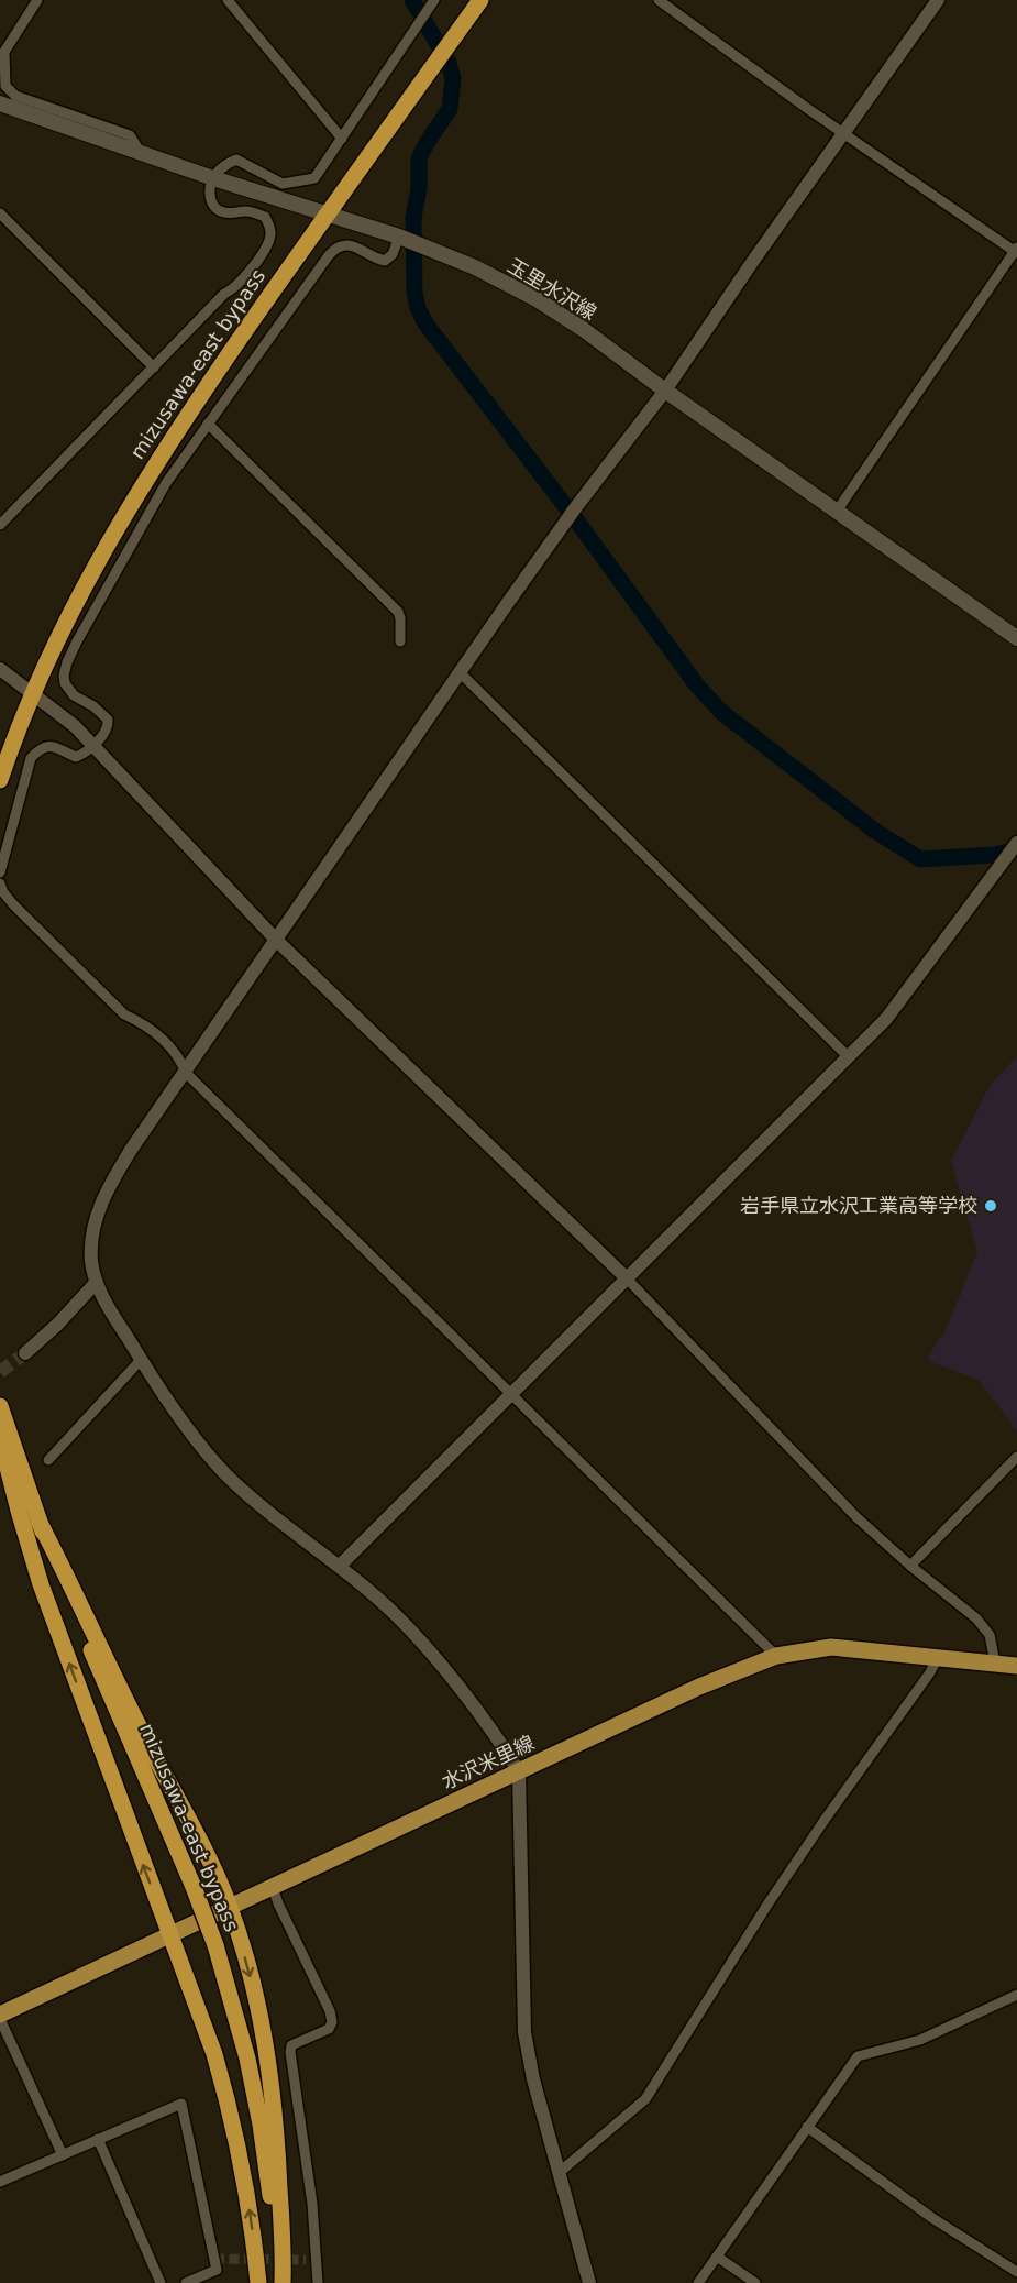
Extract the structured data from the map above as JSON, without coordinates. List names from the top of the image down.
{
  "streets": {
    "highway": ["mizusawa-east bypass"],
    "main road": ["玉里水沢線", "水沢米里線"]
  },
  "crossings": [
    ["玉里水沢線", "mizusawa-east bypass"]
  ],
  "places": ["岩手県立水沢工業高等学校"]
}
